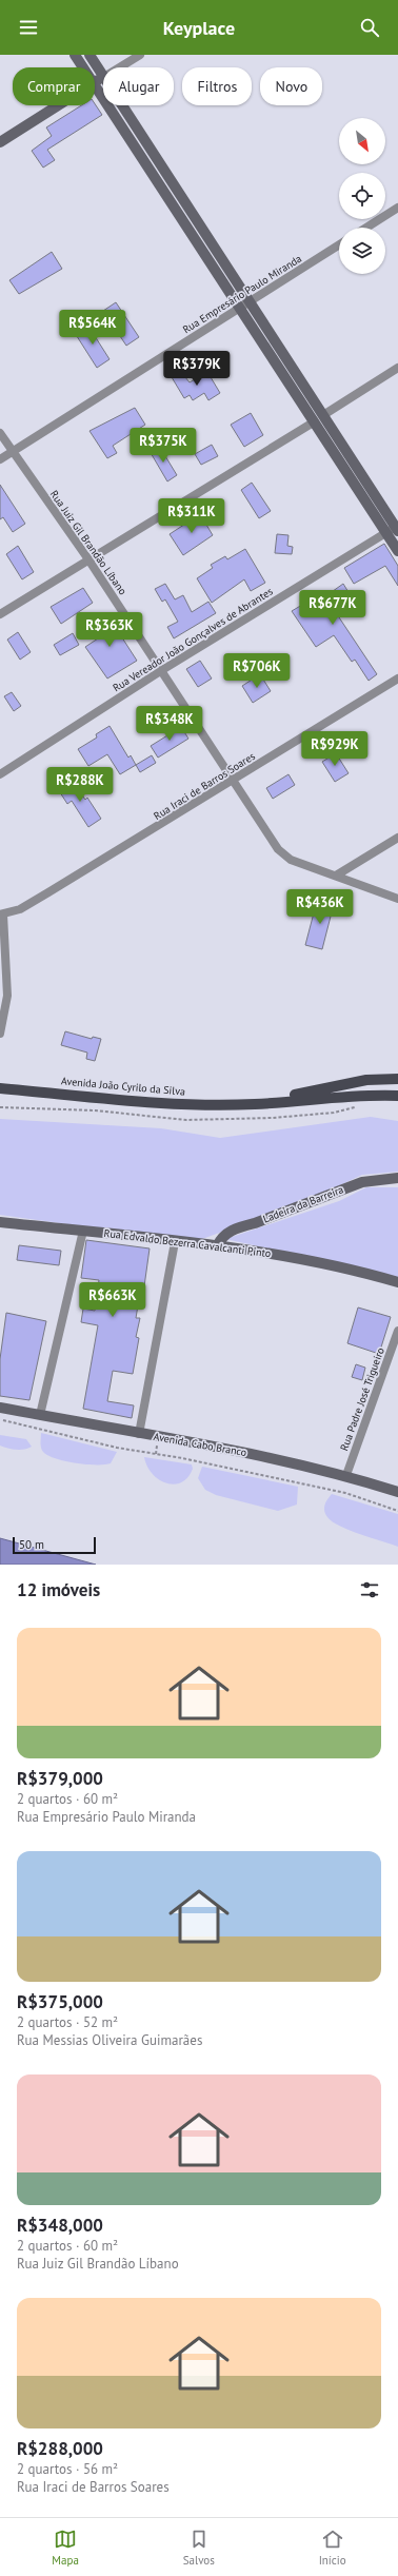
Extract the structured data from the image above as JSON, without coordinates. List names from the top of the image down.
{
  "streets": {
    "main road": [
      "Avenida João Cyrilo da Silva",
      "Ladeira da Barreira",
      "Rua Edvaldo Bezerra Cavalcanti Pinto",
      "Avenida Cabo Branco"
    ],
    "street": [
      "Rua Empresário Paulo Miranda",
      "Rua Juiz Gil Brandão Líbano",
      "Rua Vereador João Gonçalves de Abrantes",
      "Rua Iraci de Barros Soares",
      "Rua Padre José Trigueiro"
    ]
  },
  "crossings": [
    ["Rua Empresário Paulo Miranda", "Rua Juiz Gil Brandão Líbano"],
    ["Rua Juiz Gil Brandão Líbano", "Rua Vereador João Gonçalves de Abrantes"],
    ["Rua Juiz Gil Brandão Líbano", "Rua Iraci de Barros Soares"],
    ["Ladeira da Barreira", "Rua Edvaldo Bezerra Cavalcanti Pinto"],
    ["Rua Padre José Trigueiro", "Avenida Cabo Branco"]
  ],
  "scale_bar": "50 m",
  "north": "bottom right",
  "page": {
    "header": "Keyplace",
    "chip": [
      "Comprar",
      "Alugar",
      "Filtros",
      "Novo"
    ],
    "price": [
      "R$564K",
      "R$379K",
      "R$375K",
      "R$311K",
      "R$677K",
      "R$363K",
      "R$706K",
      "R$348K",
      "R$929K",
      "R$288K",
      "R$436K",
      "R$663K"
    ],
    "scale": "50 m",
    "heading": "12 imóveis",
    "list": [
      {
        "name": "R$379,000",
        "note": "2 quartos · 60 m² · Rua Empresário Paulo Miranda"
      },
      {
        "name": "R$375,000",
        "note": "2 quartos · 52 m² · Rua Messias Oliveira Guimarães"
      },
      {
        "name": "R$348,000",
        "note": "2 quartos · 60 m² · Rua Juiz Gil Brandão Líbano"
      },
      {
        "name": "R$288,000",
        "note": "2 quartos · 56 m² · Rua Iraci de Barros Soares"
      }
    ],
    "tabs": ["Mapa", "Salvos", "Início"]
  }
}
